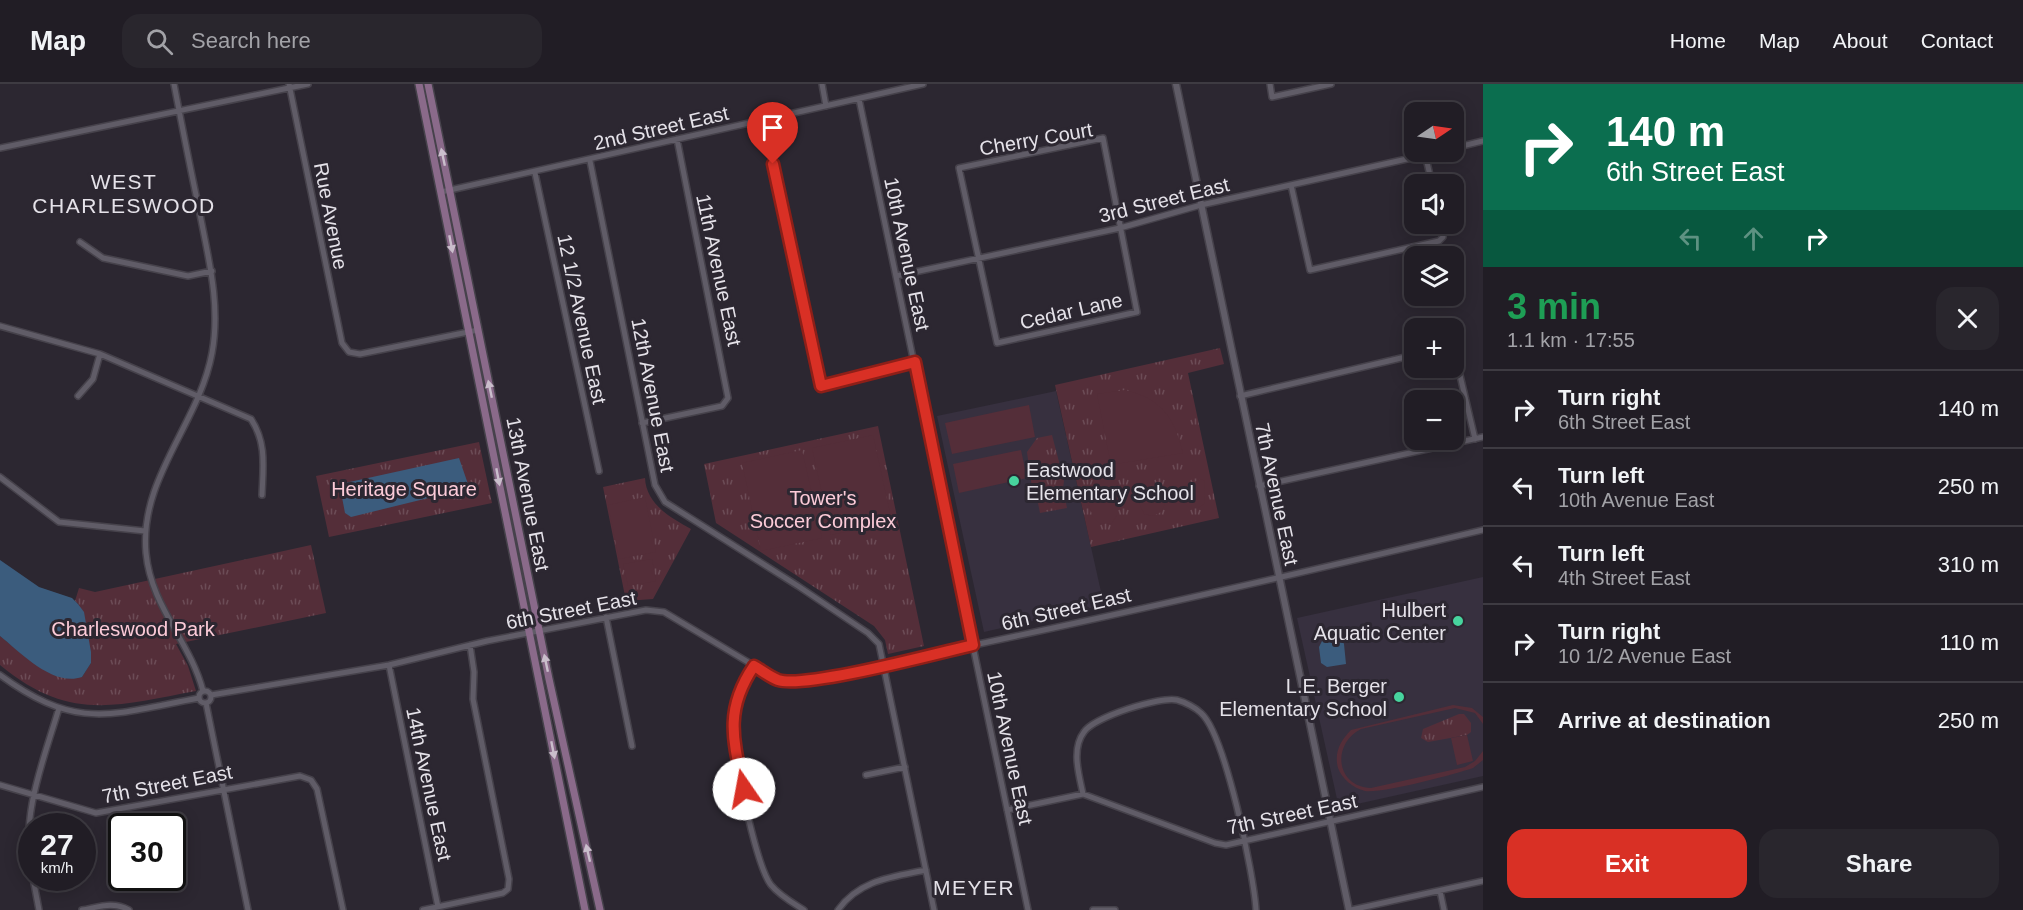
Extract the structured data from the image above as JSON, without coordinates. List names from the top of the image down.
{
  "streets": {
    "main road": ["13th Avenue East"],
    "street": [
      "2nd Street East",
      "Cherry Court",
      "3rd Street East",
      "Rue Avenue",
      "10th Avenue East",
      "11th Avenue East",
      "Cedar Lane",
      "12 1/2 Avenue East",
      "12th Avenue East",
      "7th Avenue East",
      "6th Street East",
      "7th Street East",
      "14th Avenue East"
    ]
  },
  "crossings": [
    ["2nd Street East", "10th Avenue East"],
    ["2nd Street East", "11th Avenue East"],
    ["2nd Street East", "12 1/2 Avenue East"],
    ["2nd Street East", "12th Avenue East"],
    ["2nd Street East", "13th Avenue East"],
    ["Cherry Court", "3rd Street East"],
    ["Cherry Court", "Cedar Lane"],
    ["3rd Street East", "10th Avenue East"],
    ["3rd Street East", "Cedar Lane"],
    ["3rd Street East", "7th Avenue East"],
    ["Rue Avenue", "13th Avenue East"],
    ["10th Avenue East", "6th Street East"],
    ["11th Avenue East", "12th Avenue East"],
    ["12th Avenue East", "6th Street East"],
    ["13th Avenue East", "6th Street East"],
    ["7th Avenue East", "6th Street East"],
    ["7th Avenue East", "7th Street East"],
    ["6th Street East", "14th Avenue East"]
  ],
  "districts": ["WEST CHARLESWOOD", "MEYER"],
  "parks": ["Heritage Square", "Tower's Soccer Complex", "Charleswood Park"],
  "places": ["Eastwood Elementary School", "Hulbert Aquatic Center", "L.E. Berger Elementary School"],
  "north": "right",
  "page": {
    "header": "Map",
    "search": "Search here",
    "nav": [
      "Home",
      "Map",
      "About",
      "Contact"
    ],
    "turn": ["140 m", "6th Street East"],
    "map_buttons": ["+", "−"],
    "heading": ["3 min", "1.1 km · 17:55"],
    "list": [
      {
        "name": "Turn right",
        "note": "6th Street East",
        "value": "140 m"
      },
      {
        "name": "Turn left",
        "note": "10th Avenue East",
        "value": "250 m"
      },
      {
        "name": "Turn left",
        "note": "4th Street East",
        "value": "310 m"
      },
      {
        "name": "Turn right",
        "note": "10 1/2 Avenue East",
        "value": "110 m"
      },
      {
        "name": "Arrive at destination",
        "value": "250 m"
      }
    ],
    "speed": "27 km/h",
    "limit": "30",
    "buttons": ["Exit", "Share"]
  }
}
